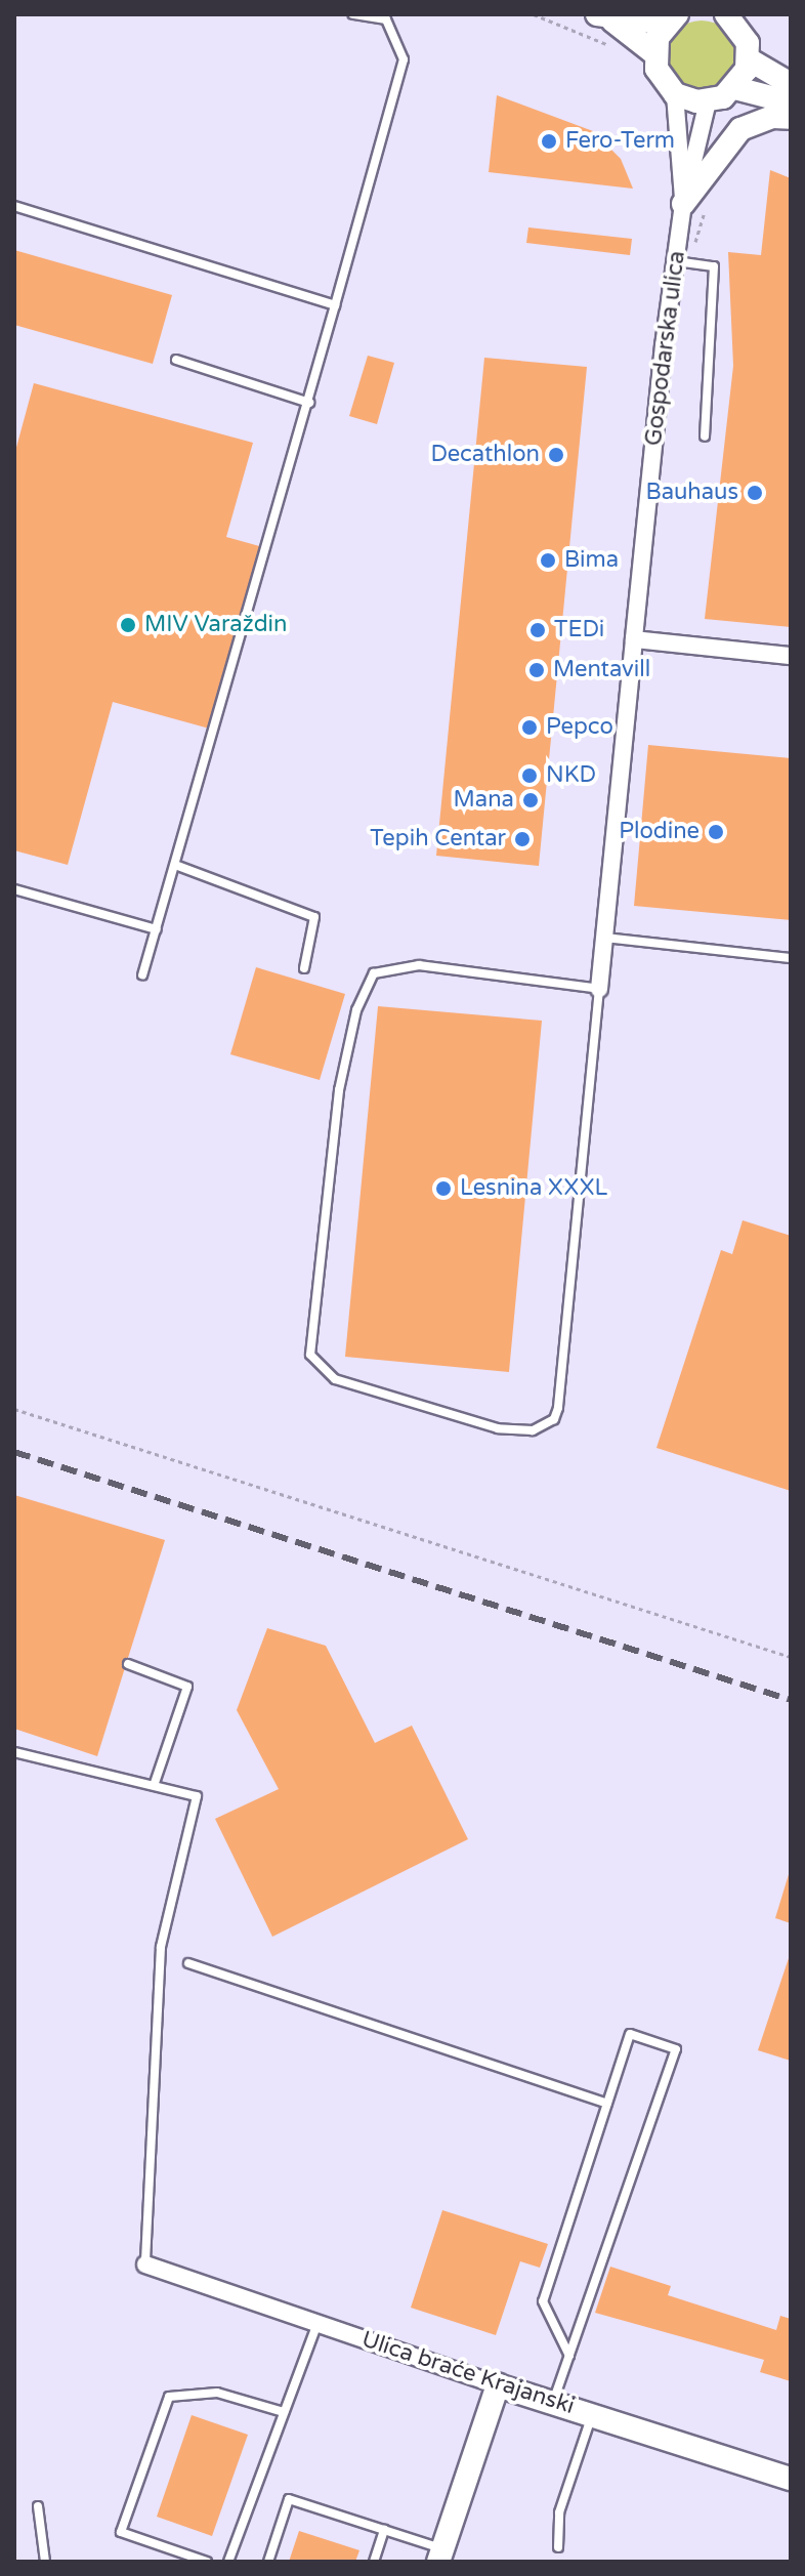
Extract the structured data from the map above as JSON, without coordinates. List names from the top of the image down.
{
  "streets": {
    "main road": ["Gospodarska ulica", "Ulica braće Krajanski"]
  },
  "places": [
    "Fero-Term",
    "Decathlon",
    "Bauhaus",
    "Bima",
    "MIV Varaždin",
    "TEDi",
    "Mentavill",
    "Pepco",
    "NKD",
    "Mana",
    "Plodine",
    "Tepih Centar",
    "Lesnina XXXL"
  ]
}
